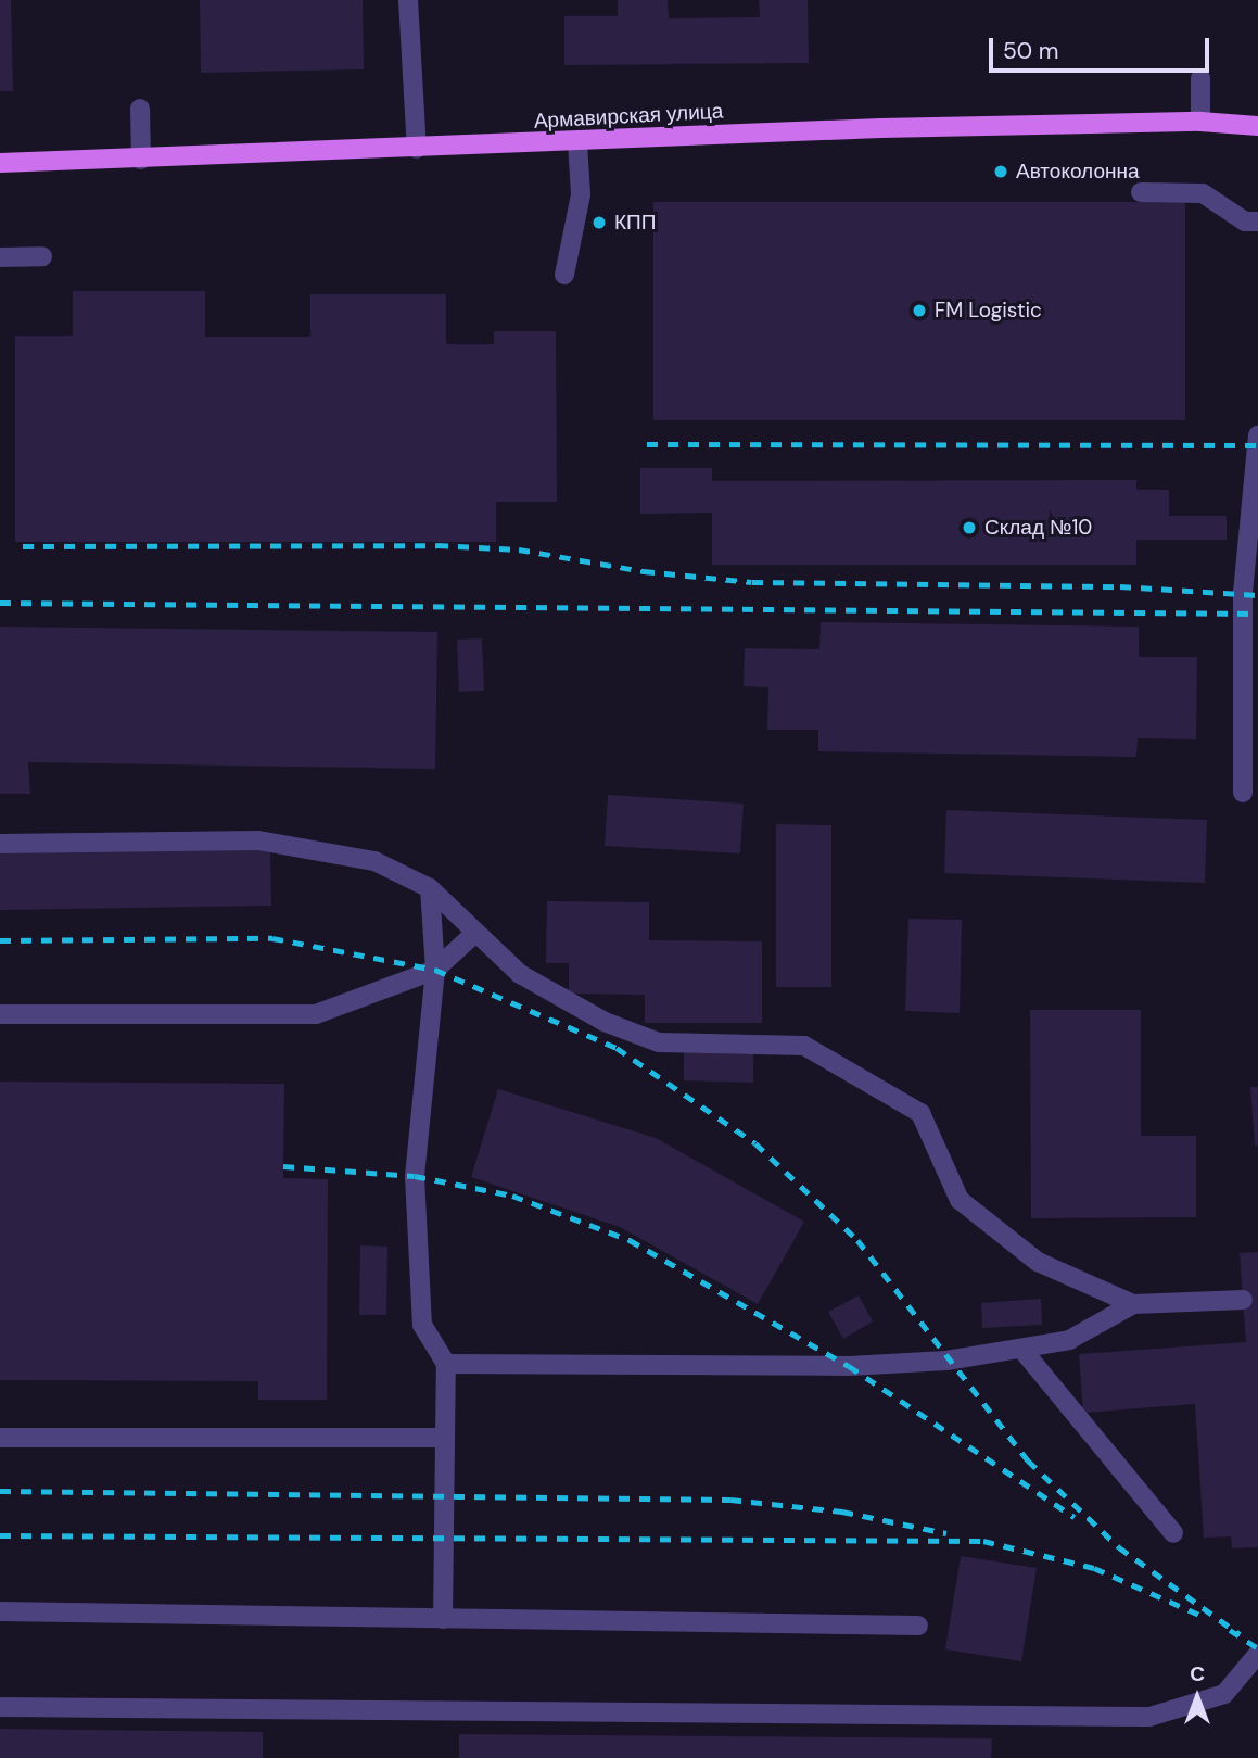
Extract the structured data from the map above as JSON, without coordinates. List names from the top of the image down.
{
  "streets": {
    "main road": ["Армавирская улица"]
  },
  "places": [
    "Автоколонна",
    "КПП",
    "FM Logistic",
    "Склад №10"
  ],
  "scale_bar": "50 m",
  "north": "top"
}
